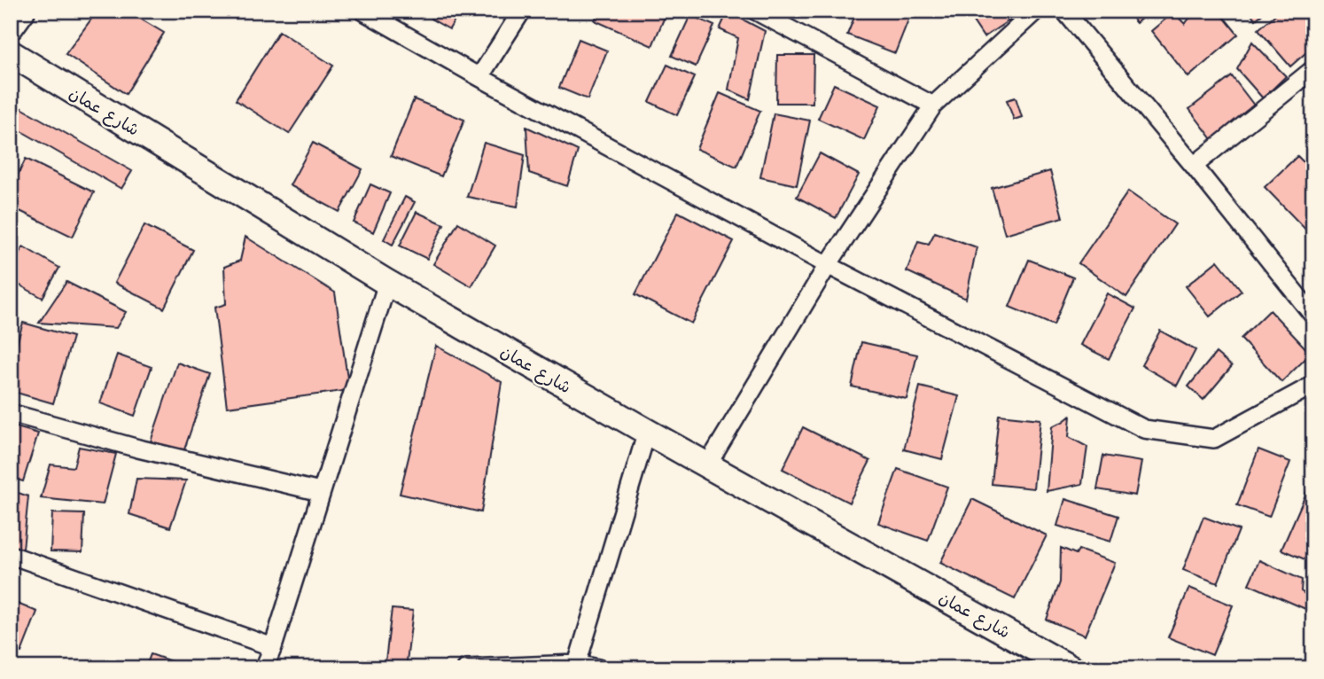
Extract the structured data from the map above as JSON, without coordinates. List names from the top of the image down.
{
  "streets": {
    "street": ["شارع عمان"]
  }
}
